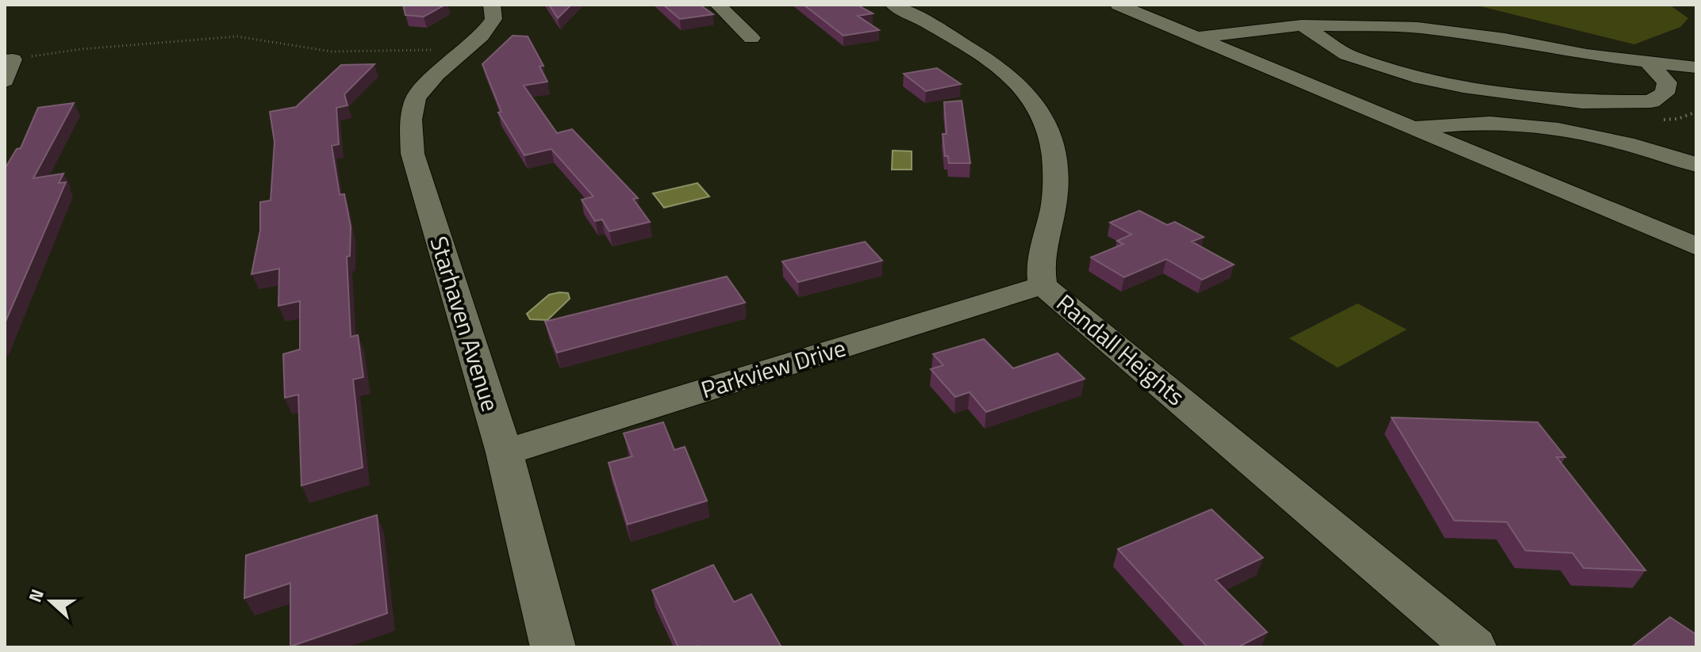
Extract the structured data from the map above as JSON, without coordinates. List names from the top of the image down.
{
  "streets": {
    "street": ["Starhaven Avenue", "Randall Heights", "Parkview Drive"]
  },
  "crossings": [
    ["Starhaven Avenue", "Parkview Drive"],
    ["Randall Heights", "Parkview Drive"]
  ],
  "north": "left"
}
